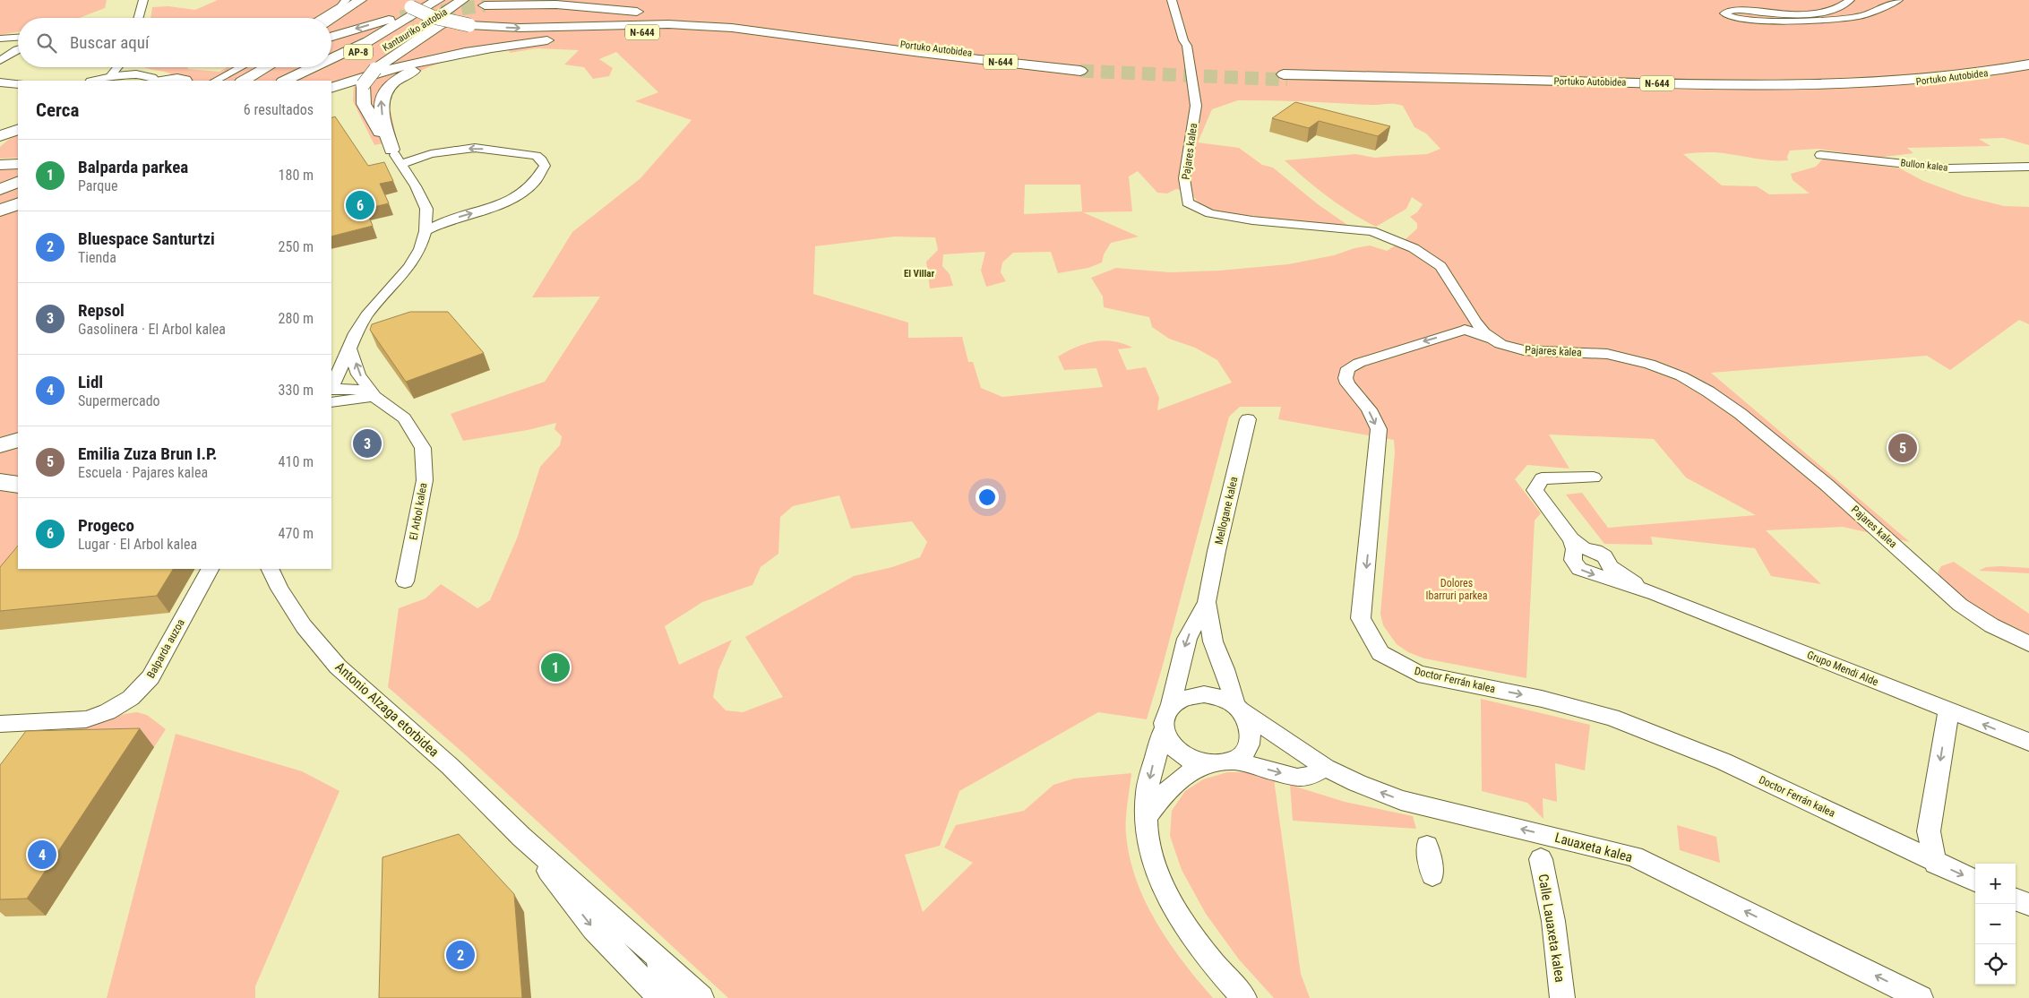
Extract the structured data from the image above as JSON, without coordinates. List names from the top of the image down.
{
  "streets": {
    "highway": [
      "Kantauriko autobia",
      "N-644",
      "Portuko Autobidea",
      "AP-8"
    ],
    "street": [
      "Pajares kalea",
      "Bullon kalea",
      "Mellogane kalea",
      "El Arbol kalea",
      "Balparda auzoa",
      "Grupo Mendi Alde",
      "Doctor Ferrán kalea",
      "Antonio Alzaga etorbidea",
      "Lauaxeta kalea",
      "Calle Lauaxeta kalea"
    ]
  },
  "crossings": [
    ["N-644", "Portuko Autobidea"],
    ["Pajares kalea", "Doctor Ferrán kalea"],
    ["Mellogane kalea", "Lauaxeta kalea"]
  ],
  "one_way": ["Lauaxeta kalea"],
  "districts": ["El Villar"],
  "parks": ["Dolores Ibarruri parkea"],
  "page": {
    "search": "Buscar aquí",
    "heading": ["Cerca", "6 resultados"],
    "list": [
      {
        "mark": "1",
        "name": "Balparda parkea",
        "note": "Parque",
        "value": "180 m"
      },
      {
        "mark": "2",
        "name": "Bluespace Santurtzi",
        "note": "Tienda",
        "value": "250 m"
      },
      {
        "mark": "3",
        "name": "Repsol",
        "note": "Gasolinera · El Arbol kalea",
        "value": "280 m"
      },
      {
        "mark": "4",
        "name": "Lidl",
        "note": "Supermercado",
        "value": "330 m"
      },
      {
        "mark": "5",
        "name": "Emilia Zuza Brun I.P.",
        "note": "Escuela · Pajares kalea",
        "value": "410 m"
      },
      {
        "mark": "6",
        "name": "Progeco",
        "note": "Lugar · El Arbol kalea",
        "value": "470 m"
      }
    ],
    "pins": [
      "6",
      "3",
      "5",
      "1",
      "4",
      "2"
    ],
    "map_buttons": ["+", "−"]
  }
}
